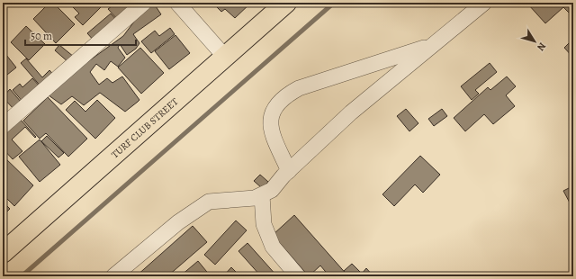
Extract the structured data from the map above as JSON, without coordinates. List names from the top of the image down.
{
  "streets": {
    "main road": ["TURF CLUB STREET"]
  },
  "scale_bar": "50 m",
  "north": "bottom right"
}
